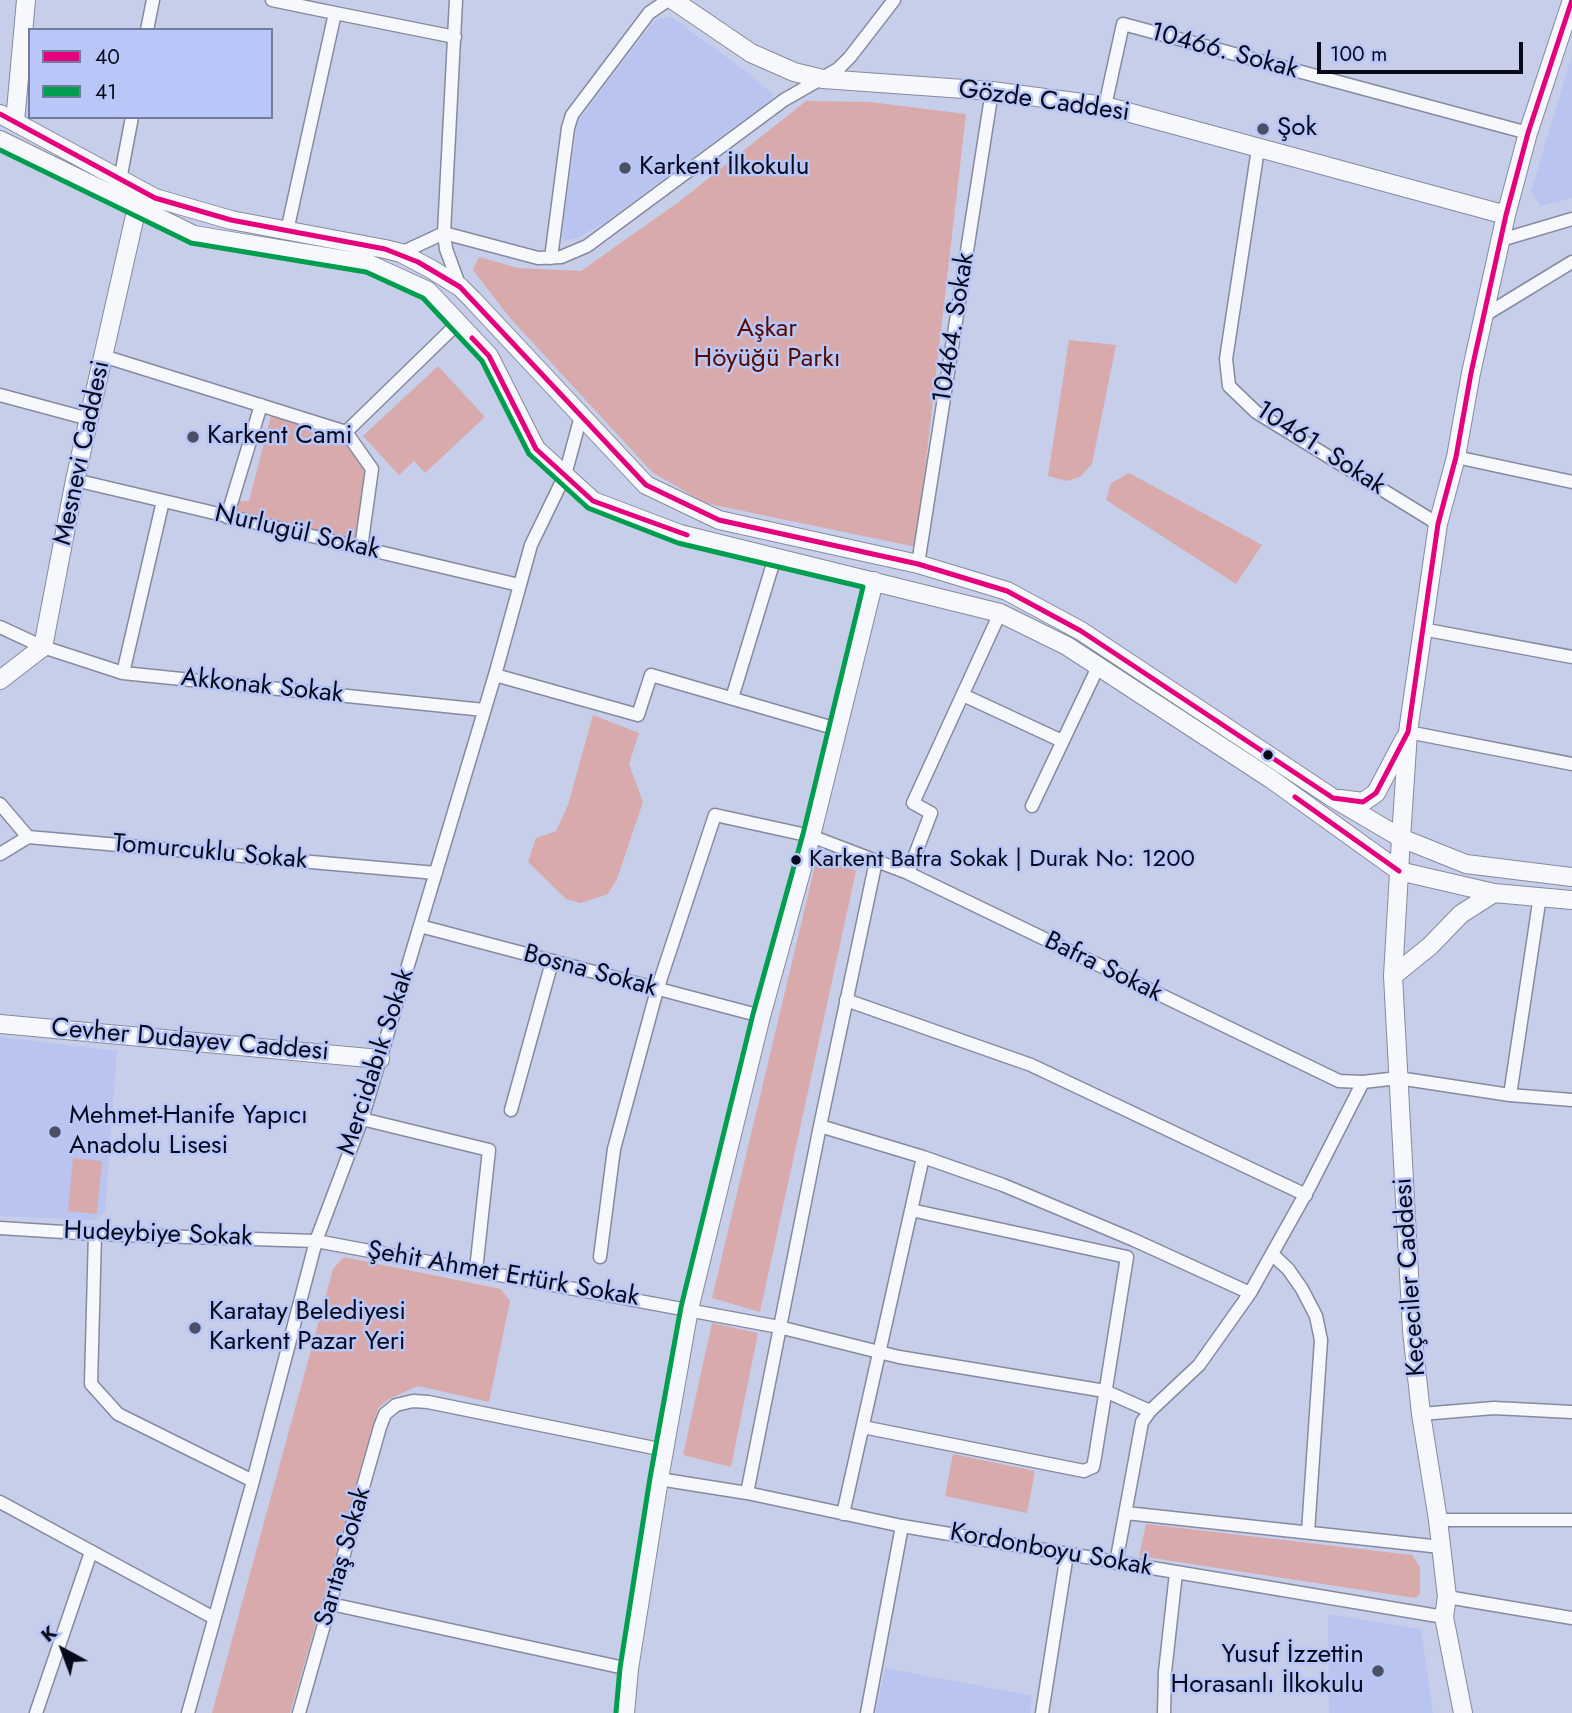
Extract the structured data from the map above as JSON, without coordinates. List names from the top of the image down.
{
  "streets": {
    "street": [
      "10466. Sokak",
      "Gözde Caddesi",
      "10464. Sokak",
      "10461. Sokak",
      "Mesnevi Caddesi",
      "Nurlugül Sokak",
      "Akkonak Sokak",
      "Tomurcuklu Sokak",
      "Bafra Sokak",
      "Bosna Sokak",
      "Cevher Dudayev Caddesi",
      "Mercidabık Sokak",
      "Hudeybiye Sokak",
      "Şehit Ahmet Ertürk Sokak",
      "Keçeciler Caddesi",
      "Kordonboyu Sokak",
      "Sarıtaş Sokak"
    ]
  },
  "crossings": [
    ["10466. Sokak", "Gözde Caddesi"],
    ["Gözde Caddesi", "10464. Sokak"],
    ["Gözde Caddesi", "10461. Sokak"],
    ["Mesnevi Caddesi", "Nurlugül Sokak"],
    ["Mesnevi Caddesi", "Akkonak Sokak"],
    ["Nurlugül Sokak", "Mercidabık Sokak"],
    ["Akkonak Sokak", "Mercidabık Sokak"],
    ["Tomurcuklu Sokak", "Mercidabık Sokak"],
    ["Bafra Sokak", "Bosna Sokak"],
    ["Bafra Sokak", "Keçeciler Caddesi"],
    ["Bosna Sokak", "Mercidabık Sokak"],
    ["Cevher Dudayev Caddesi", "Mercidabık Sokak"],
    ["Mercidabık Sokak", "Hudeybiye Sokak"],
    ["Mercidabık Sokak", "Şehit Ahmet Ertürk Sokak"],
    ["Hudeybiye Sokak", "Şehit Ahmet Ertürk Sokak"],
    ["Keçeciler Caddesi", "Kordonboyu Sokak"]
  ],
  "parks": ["Aşkar Höyüğü Parkı"],
  "places": [
    "Şok",
    "Karkent İlkokulu",
    "Karkent Cami",
    "Karkent Bafra Sokak | Durak No: 1200",
    "Mehmet-Hanife Yapıcı Anadolu Lisesi",
    "Karatay Belediyesi Karkent Pazar Yeri",
    "Yusuf İzzettin Horasanlı İlkokulu"
  ],
  "lines": ["transit line 40", "transit line 41"],
  "legend": ["40", "41"],
  "scale_bar": "100 m",
  "north": "top left"
}
